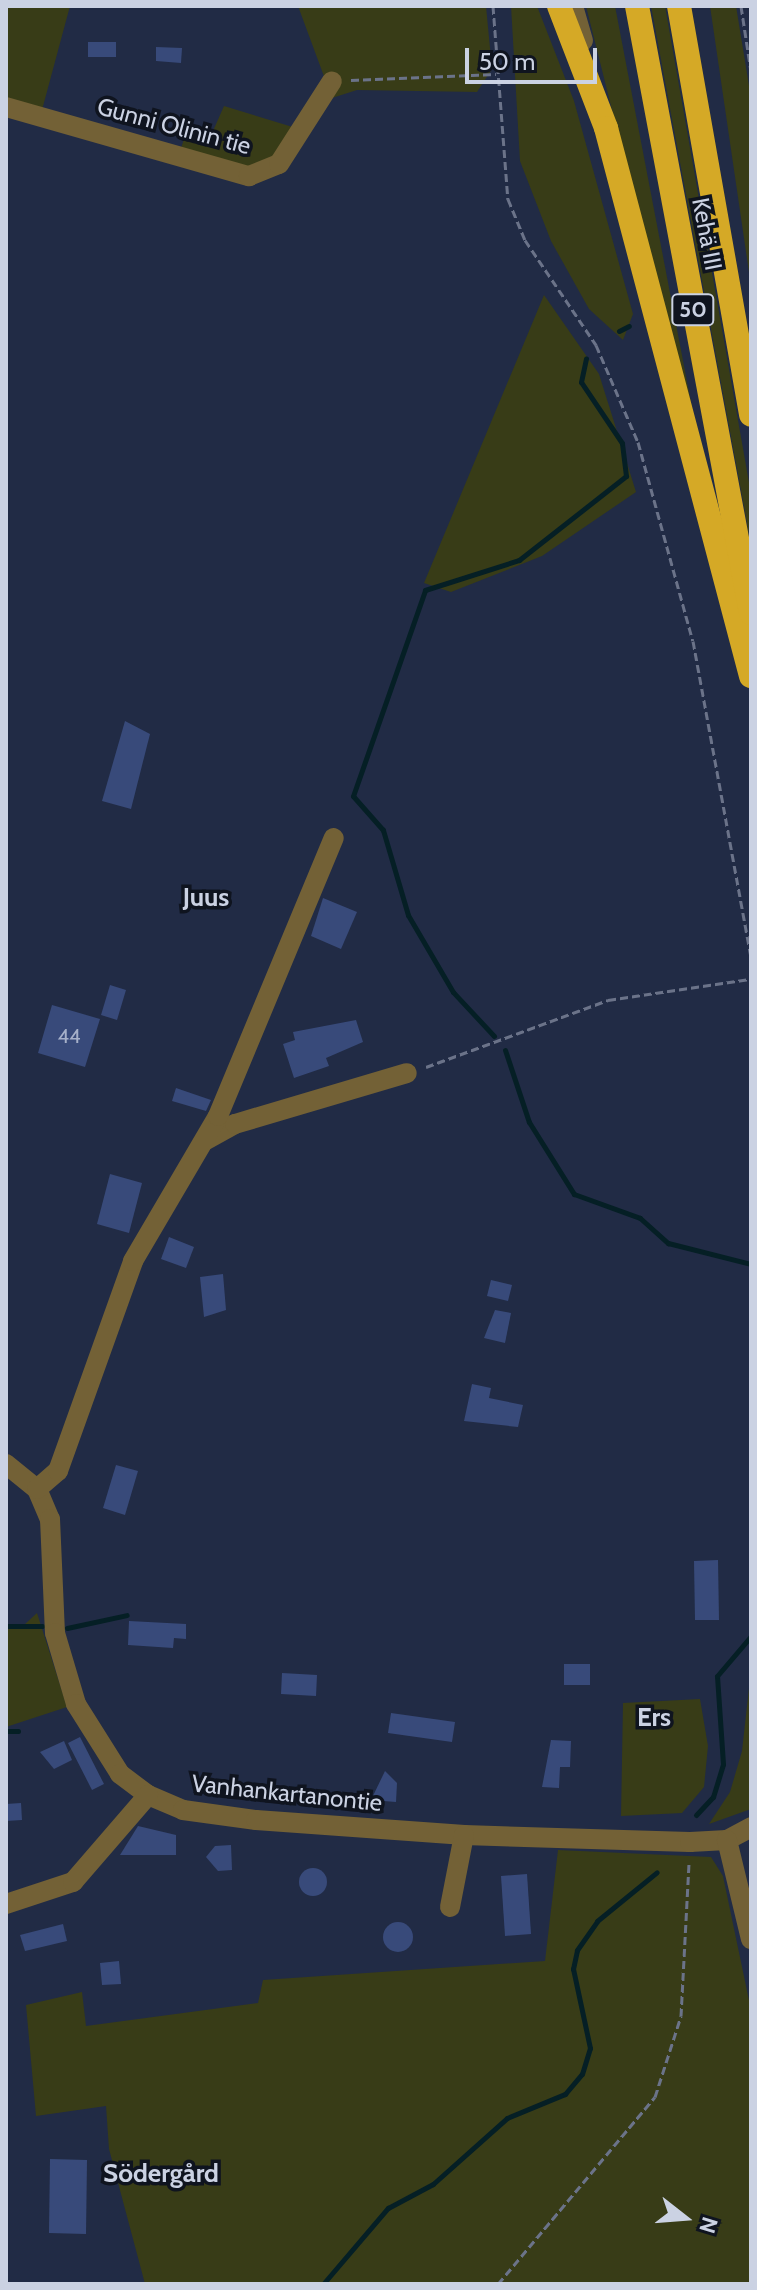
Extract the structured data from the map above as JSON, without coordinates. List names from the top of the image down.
{
  "streets": {
    "highway": ["Kehä III", "50"],
    "street": ["Gunni Olinin tie", "Vanhankartanontie"]
  },
  "districts": ["Juus", "Ers", "Södergård"],
  "house_numbers": ["44"],
  "scale_bar": "50 m",
  "north": "right"
}
